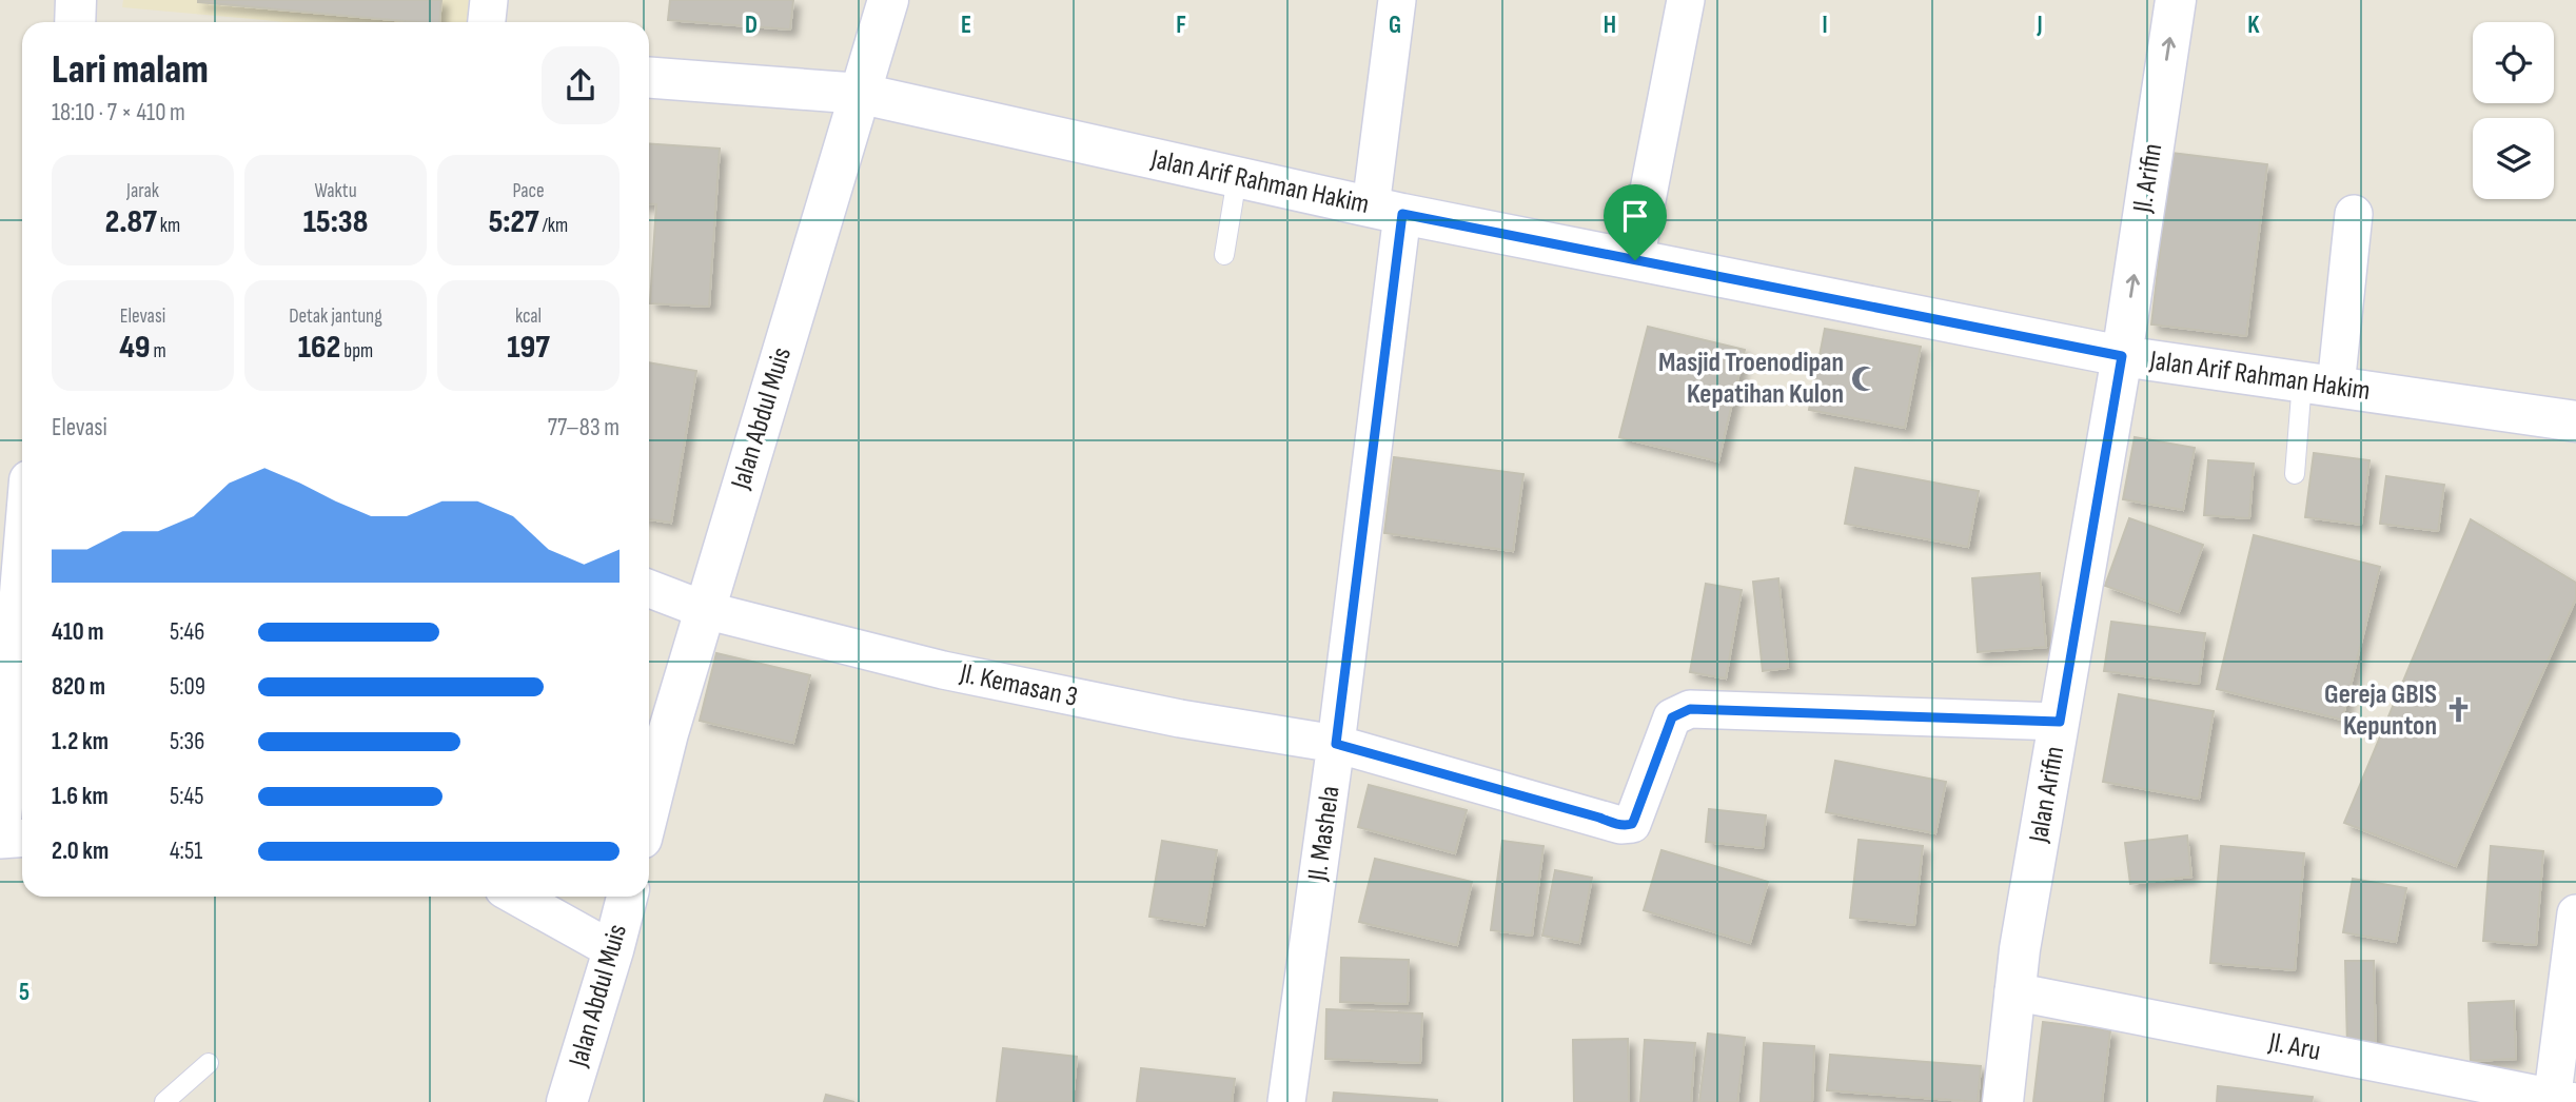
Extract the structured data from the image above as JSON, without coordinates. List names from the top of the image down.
{
  "streets": {
    "main road": [
      "Jl. Arifin",
      "Jalan Arif Rahman Hakim",
      "Jalan Abdul Muis",
      "Jalan Arifin"
    ],
    "street": ["Jl. Kemasan 3", "Jl. Mashela", "Jl. Aru"]
  },
  "crossings": [
    ["Jl. Arifin", "Jalan Arif Rahman Hakim"],
    ["Jl. Arifin", "Jalan Arifin"],
    ["Jalan Arif Rahman Hakim", "Jalan Abdul Muis"],
    ["Jalan Arif Rahman Hakim", "Jalan Arifin"],
    ["Jalan Arif Rahman Hakim", "Jl. Mashela"],
    ["Jalan Abdul Muis", "Jl. Kemasan 3"],
    ["Jl. Kemasan 3", "Jalan Arifin"],
    ["Jl. Kemasan 3", "Jl. Mashela"],
    ["Jalan Arifin", "Jl. Aru"]
  ],
  "one_way": ["Jl. Arifin"],
  "places": {
    "mosque": ["Masjid Troenodipan Kepatihan Kulon"],
    "church": ["Gereja GBIS Kepunton"]
  },
  "page": {
    "heading": ["Lari malam", "18:10 · 7 × 410 m"],
    "stats": [
      ["Jarak", "2.87 km"],
      ["Waktu", "15:38"],
      ["Pace", "5:27 /km"],
      ["Elevasi", "49 m"],
      ["Detak jantung", "162 bpm"],
      ["kcal", "197"]
    ],
    "chart": ["Elevasi", "77–83 m"],
    "list": [
      {
        "name": "410 m",
        "note": "5:46"
      },
      {
        "name": "820 m",
        "note": "5:09"
      },
      {
        "name": "1.2 km",
        "note": "5:36"
      },
      {
        "name": "1.6 km",
        "note": "5:45"
      },
      {
        "name": "2.0 km",
        "note": "4:51"
      }
    ]
  },
  "grid": {
    "columns": [
      "D",
      "E",
      "F",
      "G",
      "H",
      "I",
      "J",
      "K"
    ],
    "rows": ["5"]
  }
}
